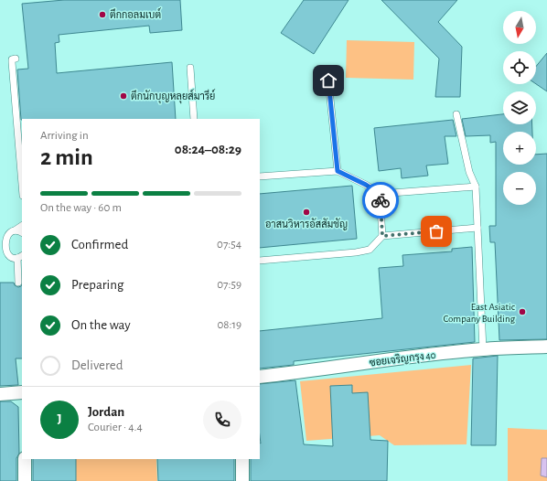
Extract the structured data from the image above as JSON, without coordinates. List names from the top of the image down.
{
  "streets": {
    "street": ["ซอยเจริญกรุง 40"]
  },
  "places": [
    "ตึกกอลมเบต์",
    "ตึกนักบุญหลุยส์มารีย์",
    "อาสนวิหารอัสสัมชัญ",
    "East Asiatic Company Building"
  ],
  "north": "bottom",
  "page": {
    "map_buttons": ["+", "−"],
    "heading": ["2 min", "Arriving in", "08:24–08:29"],
    "panel": ["Jordan", "Courier · 4.4"],
    "bar": "On the way · 60 m",
    "list": [
      ["Confirmed", "07:54"],
      ["Preparing", "07:59"],
      ["On the way", "08:19"],
      "Delivered"
    ],
    "round": "J"
  }
}
